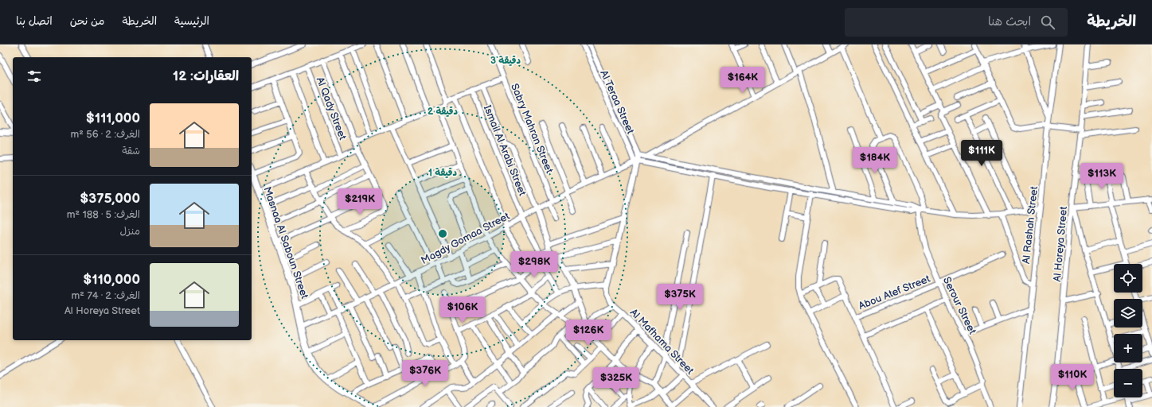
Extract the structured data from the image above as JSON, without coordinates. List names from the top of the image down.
{
  "streets": {
    "street": [
      "Al Teraa Street",
      "Al Qady Street",
      "Sabry Mahran Street",
      "Ismail Al Arabi Street",
      "Al Rashah Street",
      "Magdy Gomaa Street",
      "Masnaa Al Saboun Street",
      "Al Horeya Street",
      "Abou Atef Street",
      "Serour Street",
      "Al Mafhama Street"
    ]
  },
  "crossings": [
    ["Al Teraa Street", "Magdy Gomaa Street"],
    ["Sabry Mahran Street", "Magdy Gomaa Street"],
    ["Ismail Al Arabi Street", "Magdy Gomaa Street"],
    ["Magdy Gomaa Street", "Masnaa Al Saboun Street"],
    ["Abou Atef Street", "Serour Street"]
  ],
  "page": {
    "header": "الخريطة",
    "search": "ابحث هنا",
    "nav": [
      "الرئيسية",
      "الخريطة",
      "من نحن",
      "اتصل بنا"
    ],
    "heading": "العقارات: 12",
    "price": [
      "$164K",
      "$111K",
      "$184K",
      "$113K",
      "$219K",
      "$298K",
      "$375K",
      "$106K",
      "$126K",
      "$376K",
      "$110K",
      "$325K"
    ],
    "list": [
      {
        "name": "$111,000",
        "note": "الغرف: 2 · 56 m² · شقة"
      },
      {
        "name": "$375,000",
        "note": "الغرف: 5 · 188 m² · منزل"
      },
      {
        "name": "$110,000",
        "note": "الغرف: 2 · 74 m² · Al Horeya Street"
      }
    ],
    "map_buttons": ["+", "−"]
  },
  "rings": ["3 دقيقة", "2 دقيقة", "1 دقيقة"]
}
